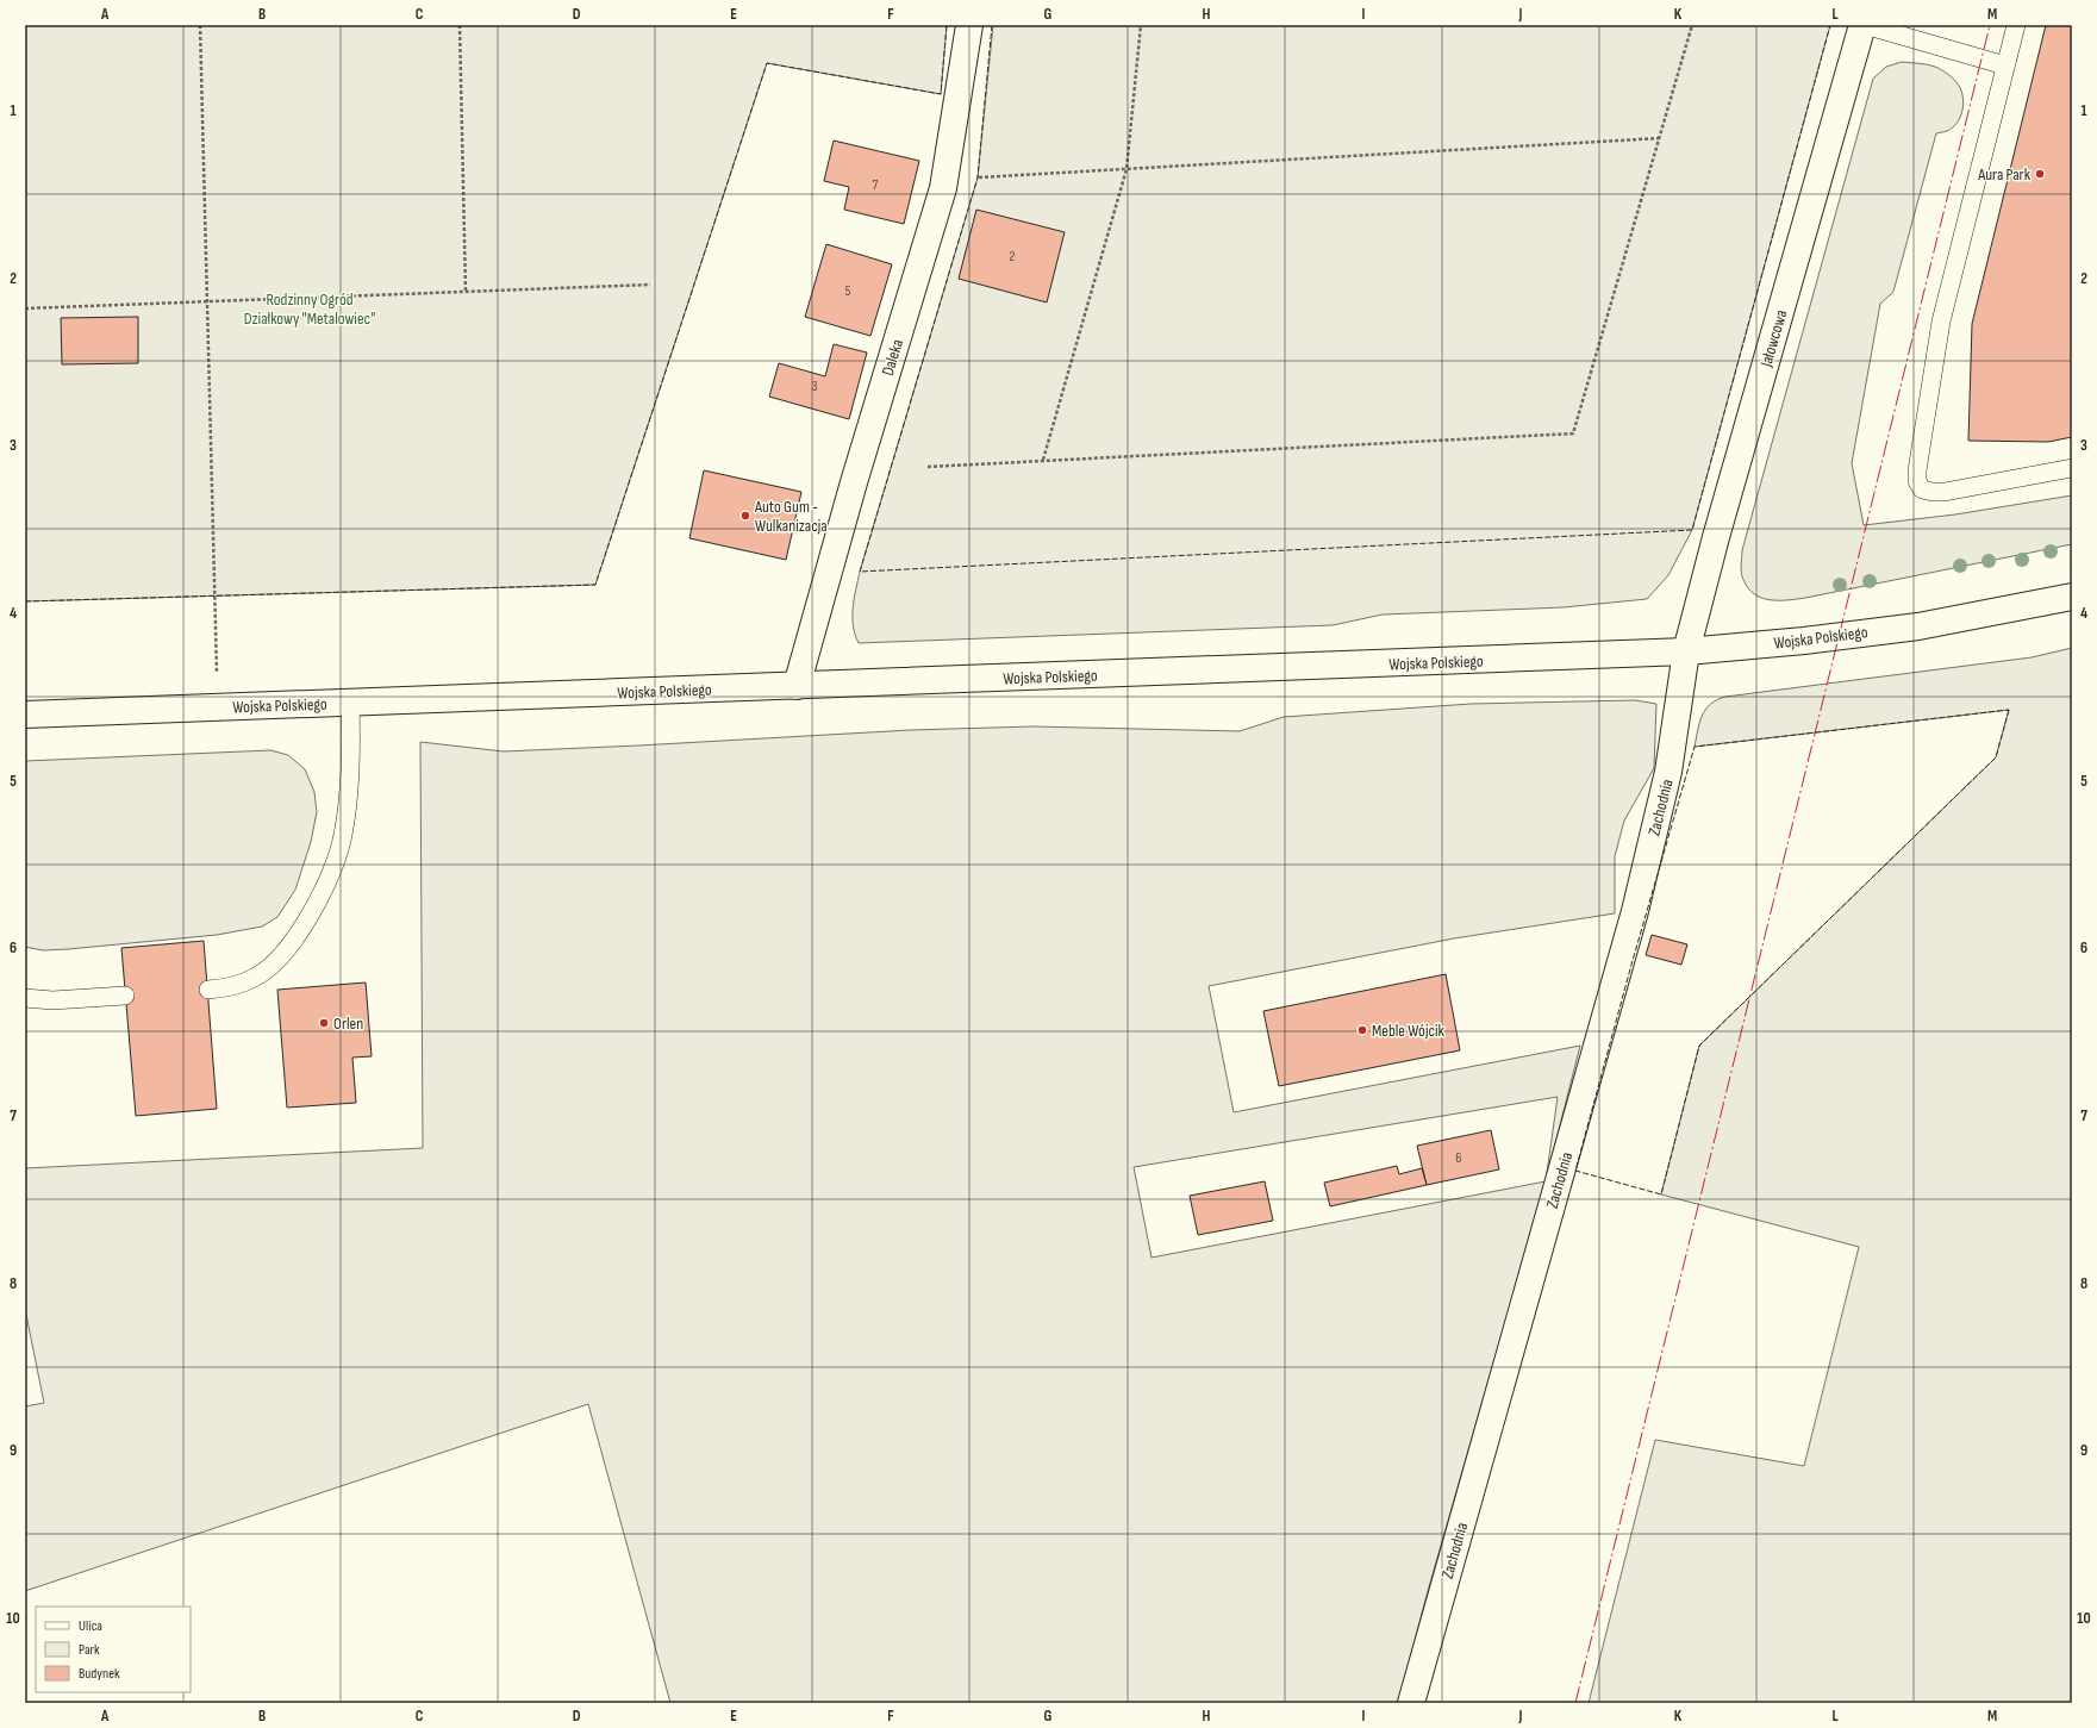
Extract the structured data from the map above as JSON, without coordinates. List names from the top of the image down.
{
  "streets": {
    "street": [
      "Jałowcowa",
      "Daleka",
      "Wojska Polskiego",
      "Zachodnia"
    ]
  },
  "crossings": [
    ["Jałowcowa", "Wojska Polskiego"],
    ["Jałowcowa", "Zachodnia"],
    ["Daleka", "Wojska Polskiego"],
    ["Wojska Polskiego", "Zachodnia"]
  ],
  "parks": ["Rodzinny Ogród Działkowy \"Metalowiec\""],
  "places": [
    "Aura Park",
    "Auto Gum - Wulkanizacja",
    "Orlen",
    "Meble Wójcik"
  ],
  "house_numbers": [
    "7",
    "2",
    "5",
    "3",
    "6"
  ],
  "legend": ["Ulica", "Park", "Budynek"],
  "grid": {
    "columns": [
      "A",
      "B",
      "C",
      "D",
      "E",
      "F",
      "G",
      "H",
      "I",
      "J",
      "K",
      "L",
      "M"
    ],
    "rows": [
      "1",
      "2",
      "3",
      "4",
      "5",
      "6",
      "7",
      "8",
      "9",
      "10"
    ]
  }
}
